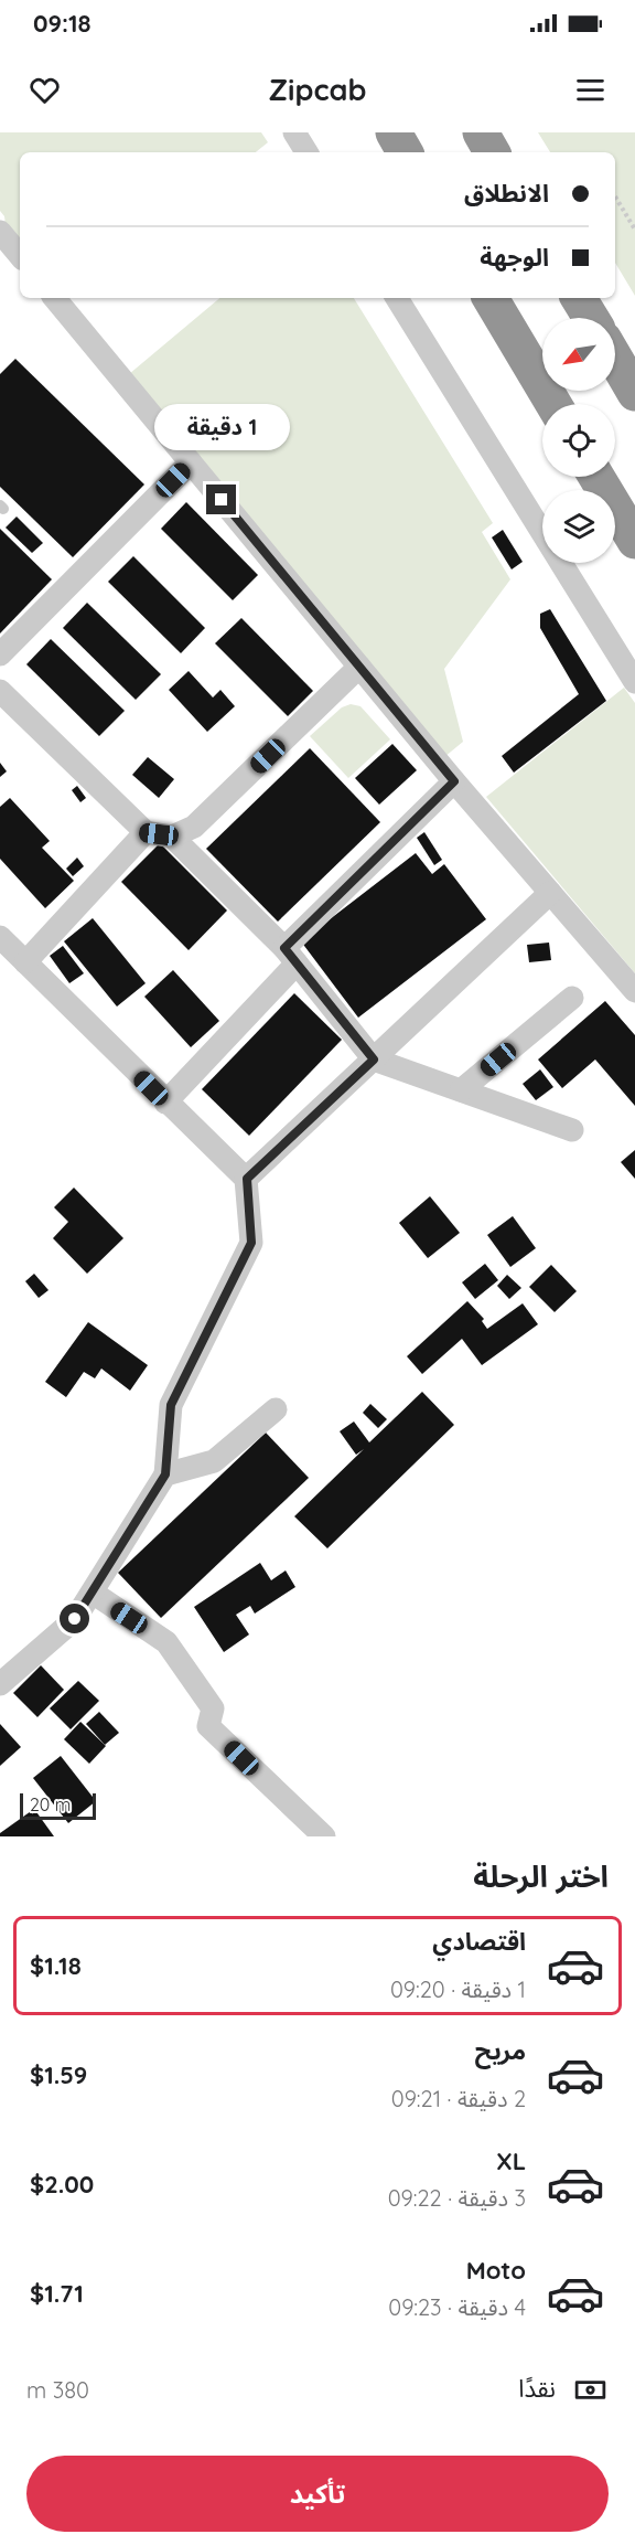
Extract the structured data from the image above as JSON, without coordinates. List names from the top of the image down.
{
  "scale_bar": "20 m",
  "north": "bottom left",
  "page": {
    "status": "09:18",
    "header": "Zipcab",
    "banner": ["الانطلاق", "الوجهة"],
    "bubble": "1 دقيقة",
    "scale": "20 m",
    "heading": "اختر الرحلة",
    "list": [
      {
        "name": "اقتصادي",
        "note": "1 دقيقة · 09:20",
        "value": "$1.18"
      },
      {
        "name": "مريح",
        "note": "2 دقيقة · 09:21",
        "value": "$1.59"
      },
      {
        "name": "XL",
        "note": "3 دقيقة · 09:22",
        "value": "$2.00"
      },
      {
        "name": "Moto",
        "note": "4 دقيقة · 09:23",
        "value": "$1.71"
      }
    ],
    "pay": ["نقدًا", "380 m"],
    "buttons": "تأكيد"
  }
}
